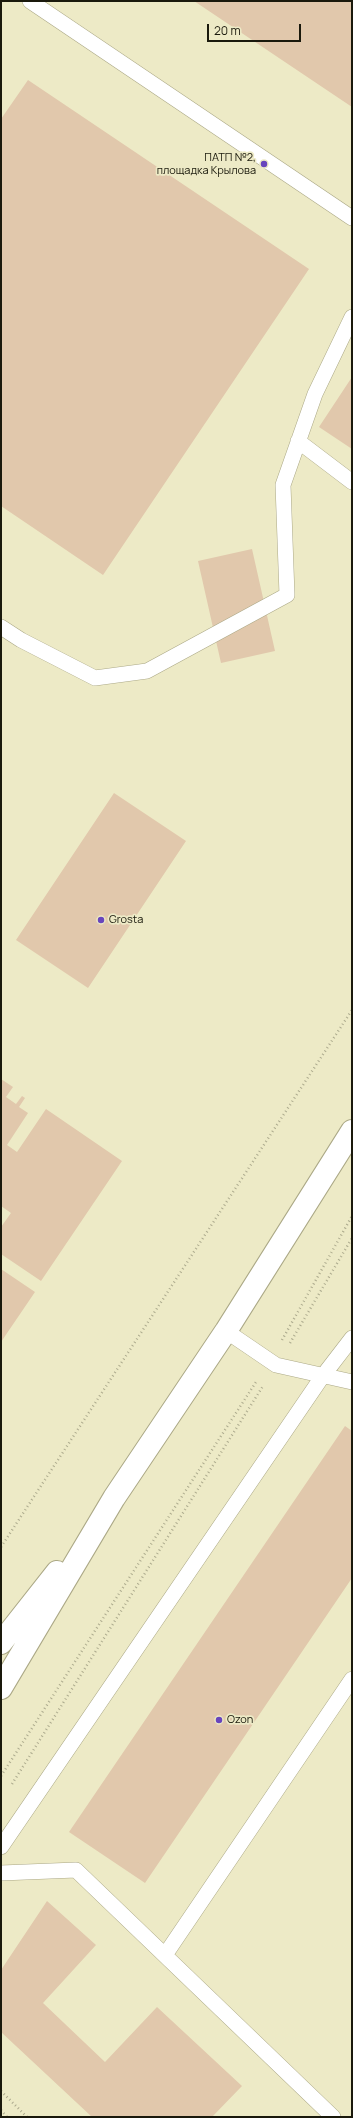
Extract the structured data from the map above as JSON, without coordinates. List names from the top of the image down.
{
  "places": ["ПАТП №2, площадка Крылова", "Grosta", "Ozon"],
  "scale_bar": "20 m"
}
